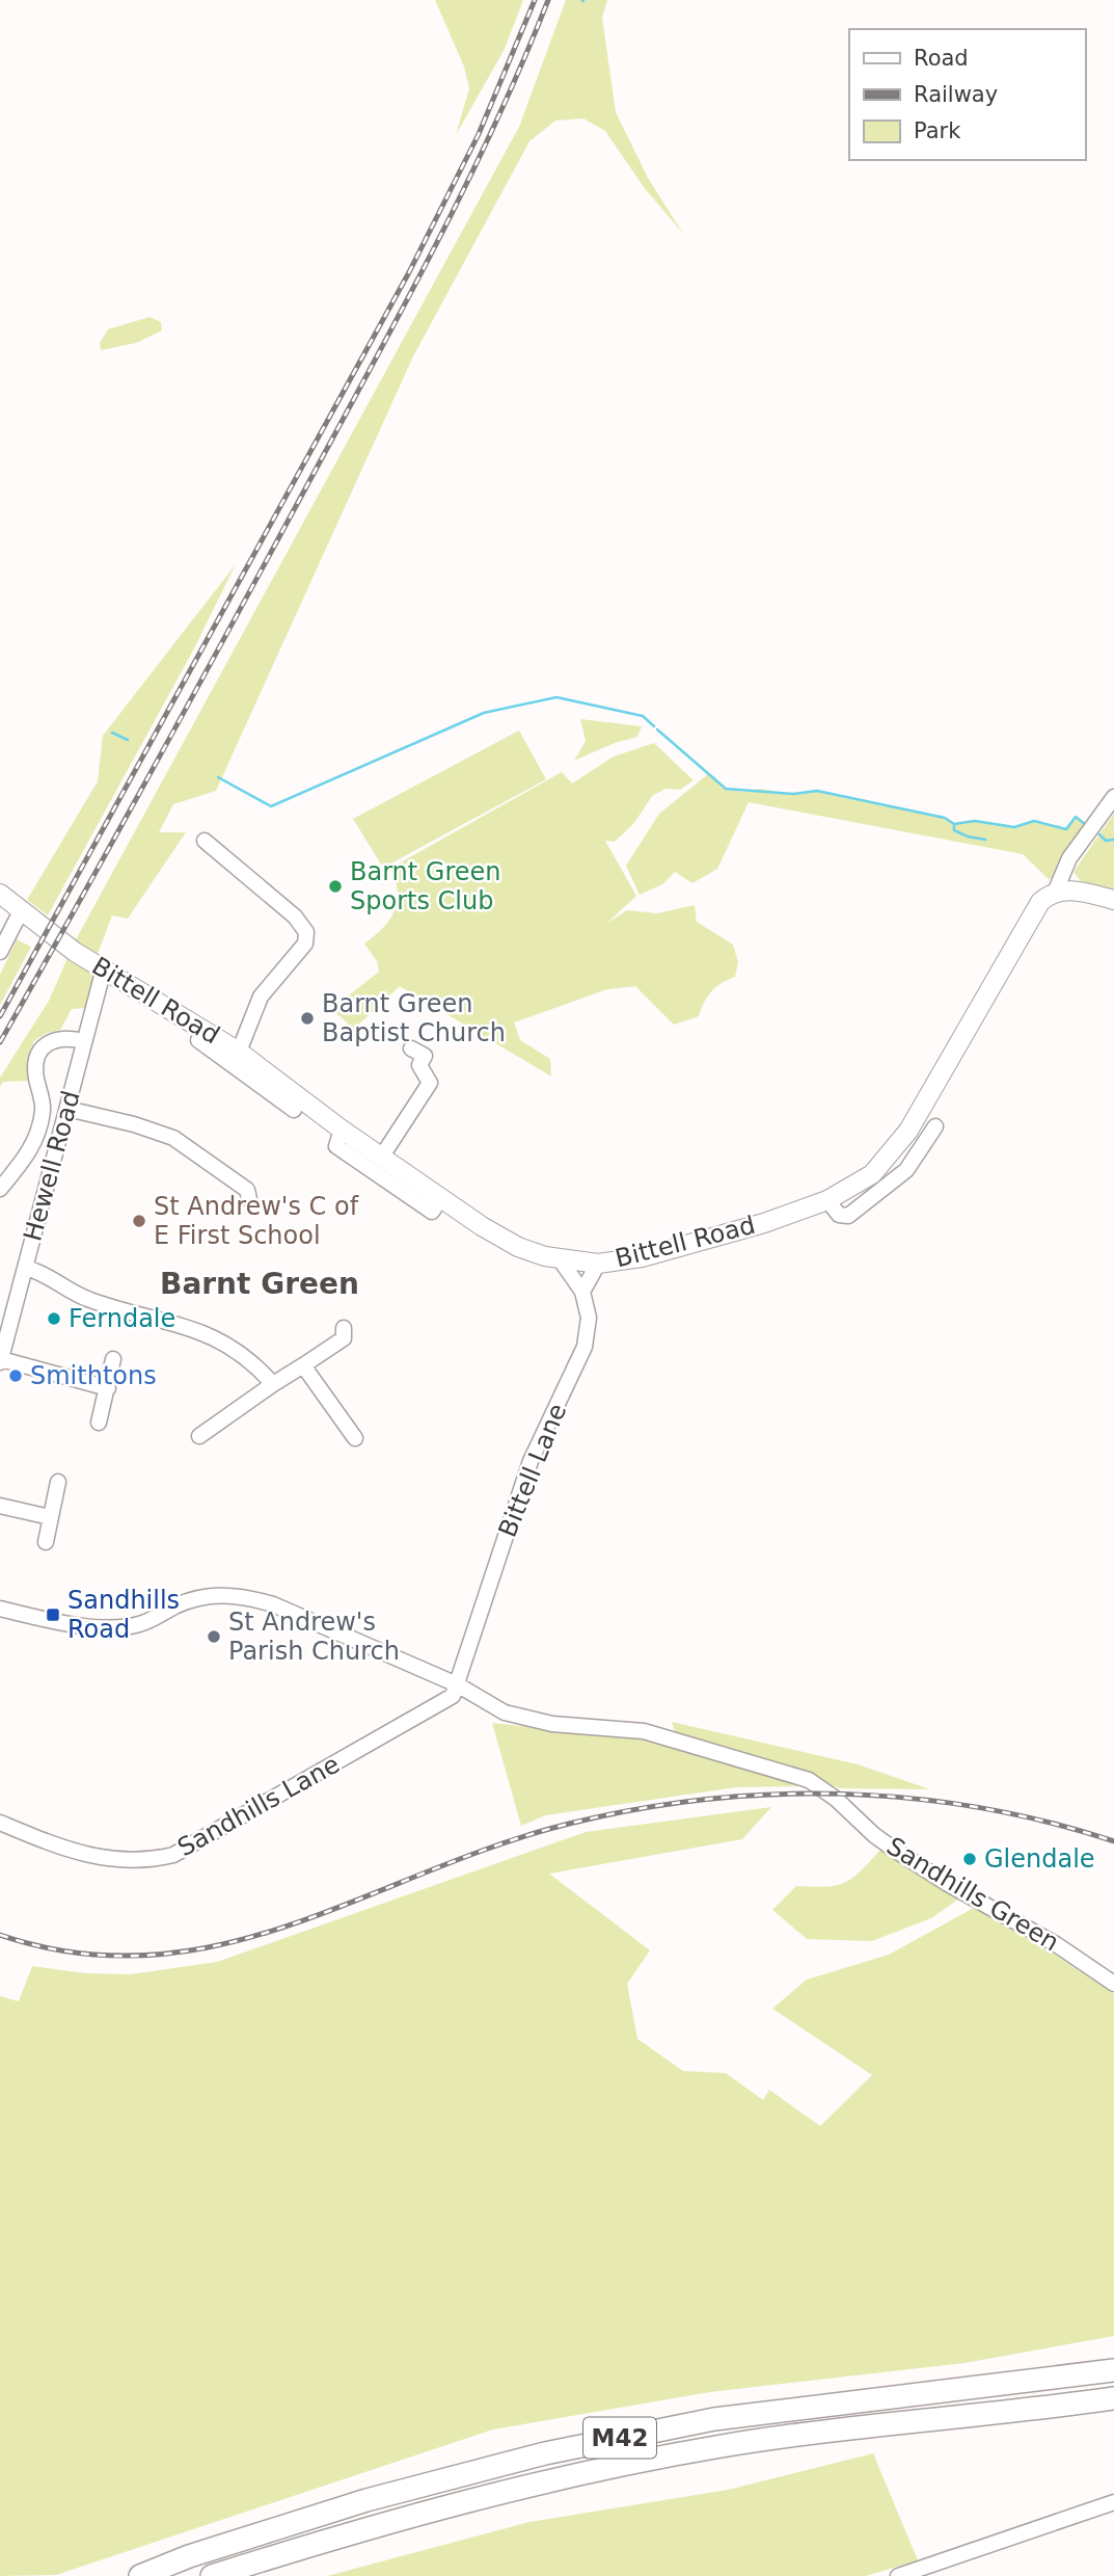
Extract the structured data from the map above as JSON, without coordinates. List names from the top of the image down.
{
  "streets": {
    "highway": ["M42"],
    "main road": ["Bittell Road"],
    "street": [
      "Hewell Road",
      "Bittell Lane",
      "Sandhills Lane",
      "Sandhills Green"
    ]
  },
  "crossings": [
    ["Bittell Road", "Hewell Road"],
    ["Bittell Road", "Bittell Lane"],
    ["Bittell Lane", "Sandhills Lane"],
    ["Bittell Lane", "Sandhills Green"],
    ["Sandhills Lane", "Sandhills Green"]
  ],
  "districts": ["Barnt Green"],
  "places": {
    "other": [
      "Barnt Green Sports Club",
      "Barnt Green Baptist Church",
      "St Andrew's C of E First School",
      "Ferndale",
      "Smithtons",
      "St Andrew's Parish Church",
      "Glendale"
    ],
    "transit": ["Sandhills Road"]
  },
  "legend": ["Road", "Railway", "Park"]
}
